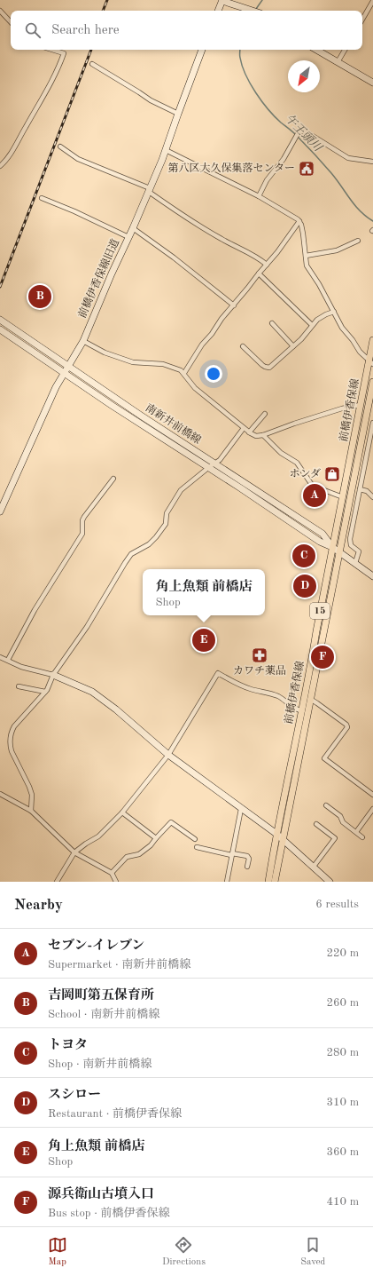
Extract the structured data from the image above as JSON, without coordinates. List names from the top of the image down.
{
  "streets": {
    "main road": ["前橋伊香保線", "15"],
    "street": ["前橋伊香保線旧道", "南新井前橋線"]
  },
  "crossings": [
    ["前橋伊香保線旧道", "南新井前橋線"],
    ["前橋伊香保線", "南新井前橋線"]
  ],
  "water": ["午王頭川"],
  "places": {
    "public building": ["第八区大久保集落センター"],
    "shop": ["ホンダ"],
    "pharmacy": ["カワチ薬品"]
  },
  "north": "bottom left",
  "page": {
    "search": "Search here",
    "pins": [
      "B",
      "A",
      "C",
      "D",
      "E",
      "F"
    ],
    "popup": ["角上魚類 前橋店", "Shop"],
    "heading": ["Nearby", "6 results"],
    "list": [
      {
        "mark": "A",
        "name": "セブン-イレブン",
        "note": "Supermarket · 南新井前橋線",
        "value": "220 m"
      },
      {
        "mark": "B",
        "name": "吉岡町第五保育所",
        "note": "School · 南新井前橋線",
        "value": "260 m"
      },
      {
        "mark": "C",
        "name": "トヨタ",
        "note": "Shop · 南新井前橋線",
        "value": "280 m"
      },
      {
        "mark": "D",
        "name": "スシロー",
        "note": "Restaurant · 前橋伊香保線",
        "value": "310 m"
      },
      {
        "mark": "E",
        "name": "角上魚類 前橋店",
        "note": "Shop",
        "value": "360 m"
      },
      {
        "mark": "F",
        "name": "源兵衛山古墳入口",
        "note": "Bus stop · 前橋伊香保線",
        "value": "410 m"
      }
    ],
    "nav": ["Map", "Directions", "Saved"]
  }
}
